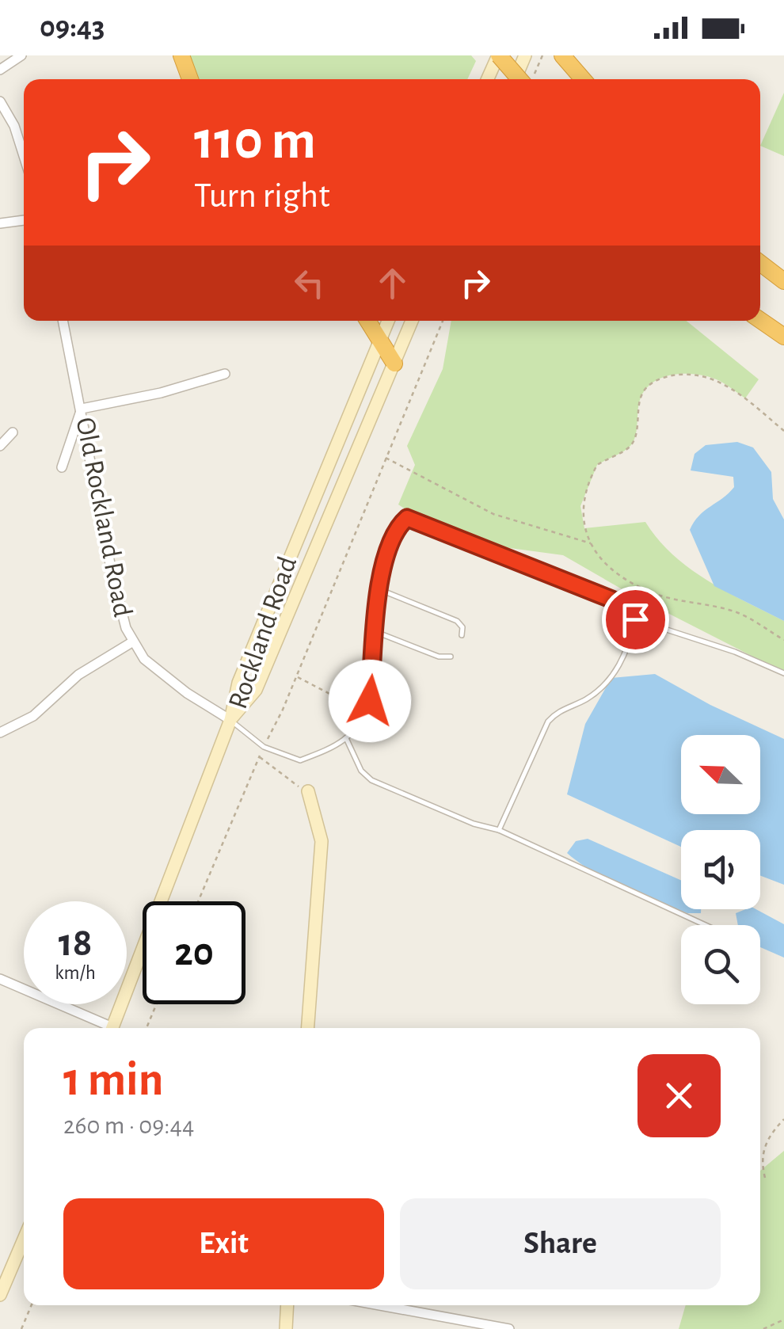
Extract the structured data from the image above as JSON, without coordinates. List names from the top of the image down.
{
  "streets": {
    "main road": ["Rockland Road"],
    "street": ["Old Rockland Road"]
  },
  "crossings": [
    ["Old Rockland Road", "Rockland Road"]
  ],
  "north": "top left",
  "page": {
    "status": "09:43",
    "turn": ["110 m", "Turn right"],
    "speed": "18 km/h",
    "limit": "20",
    "heading": ["1 min", "260 m · 09:44"],
    "buttons": ["Exit", "Share"]
  }
}
